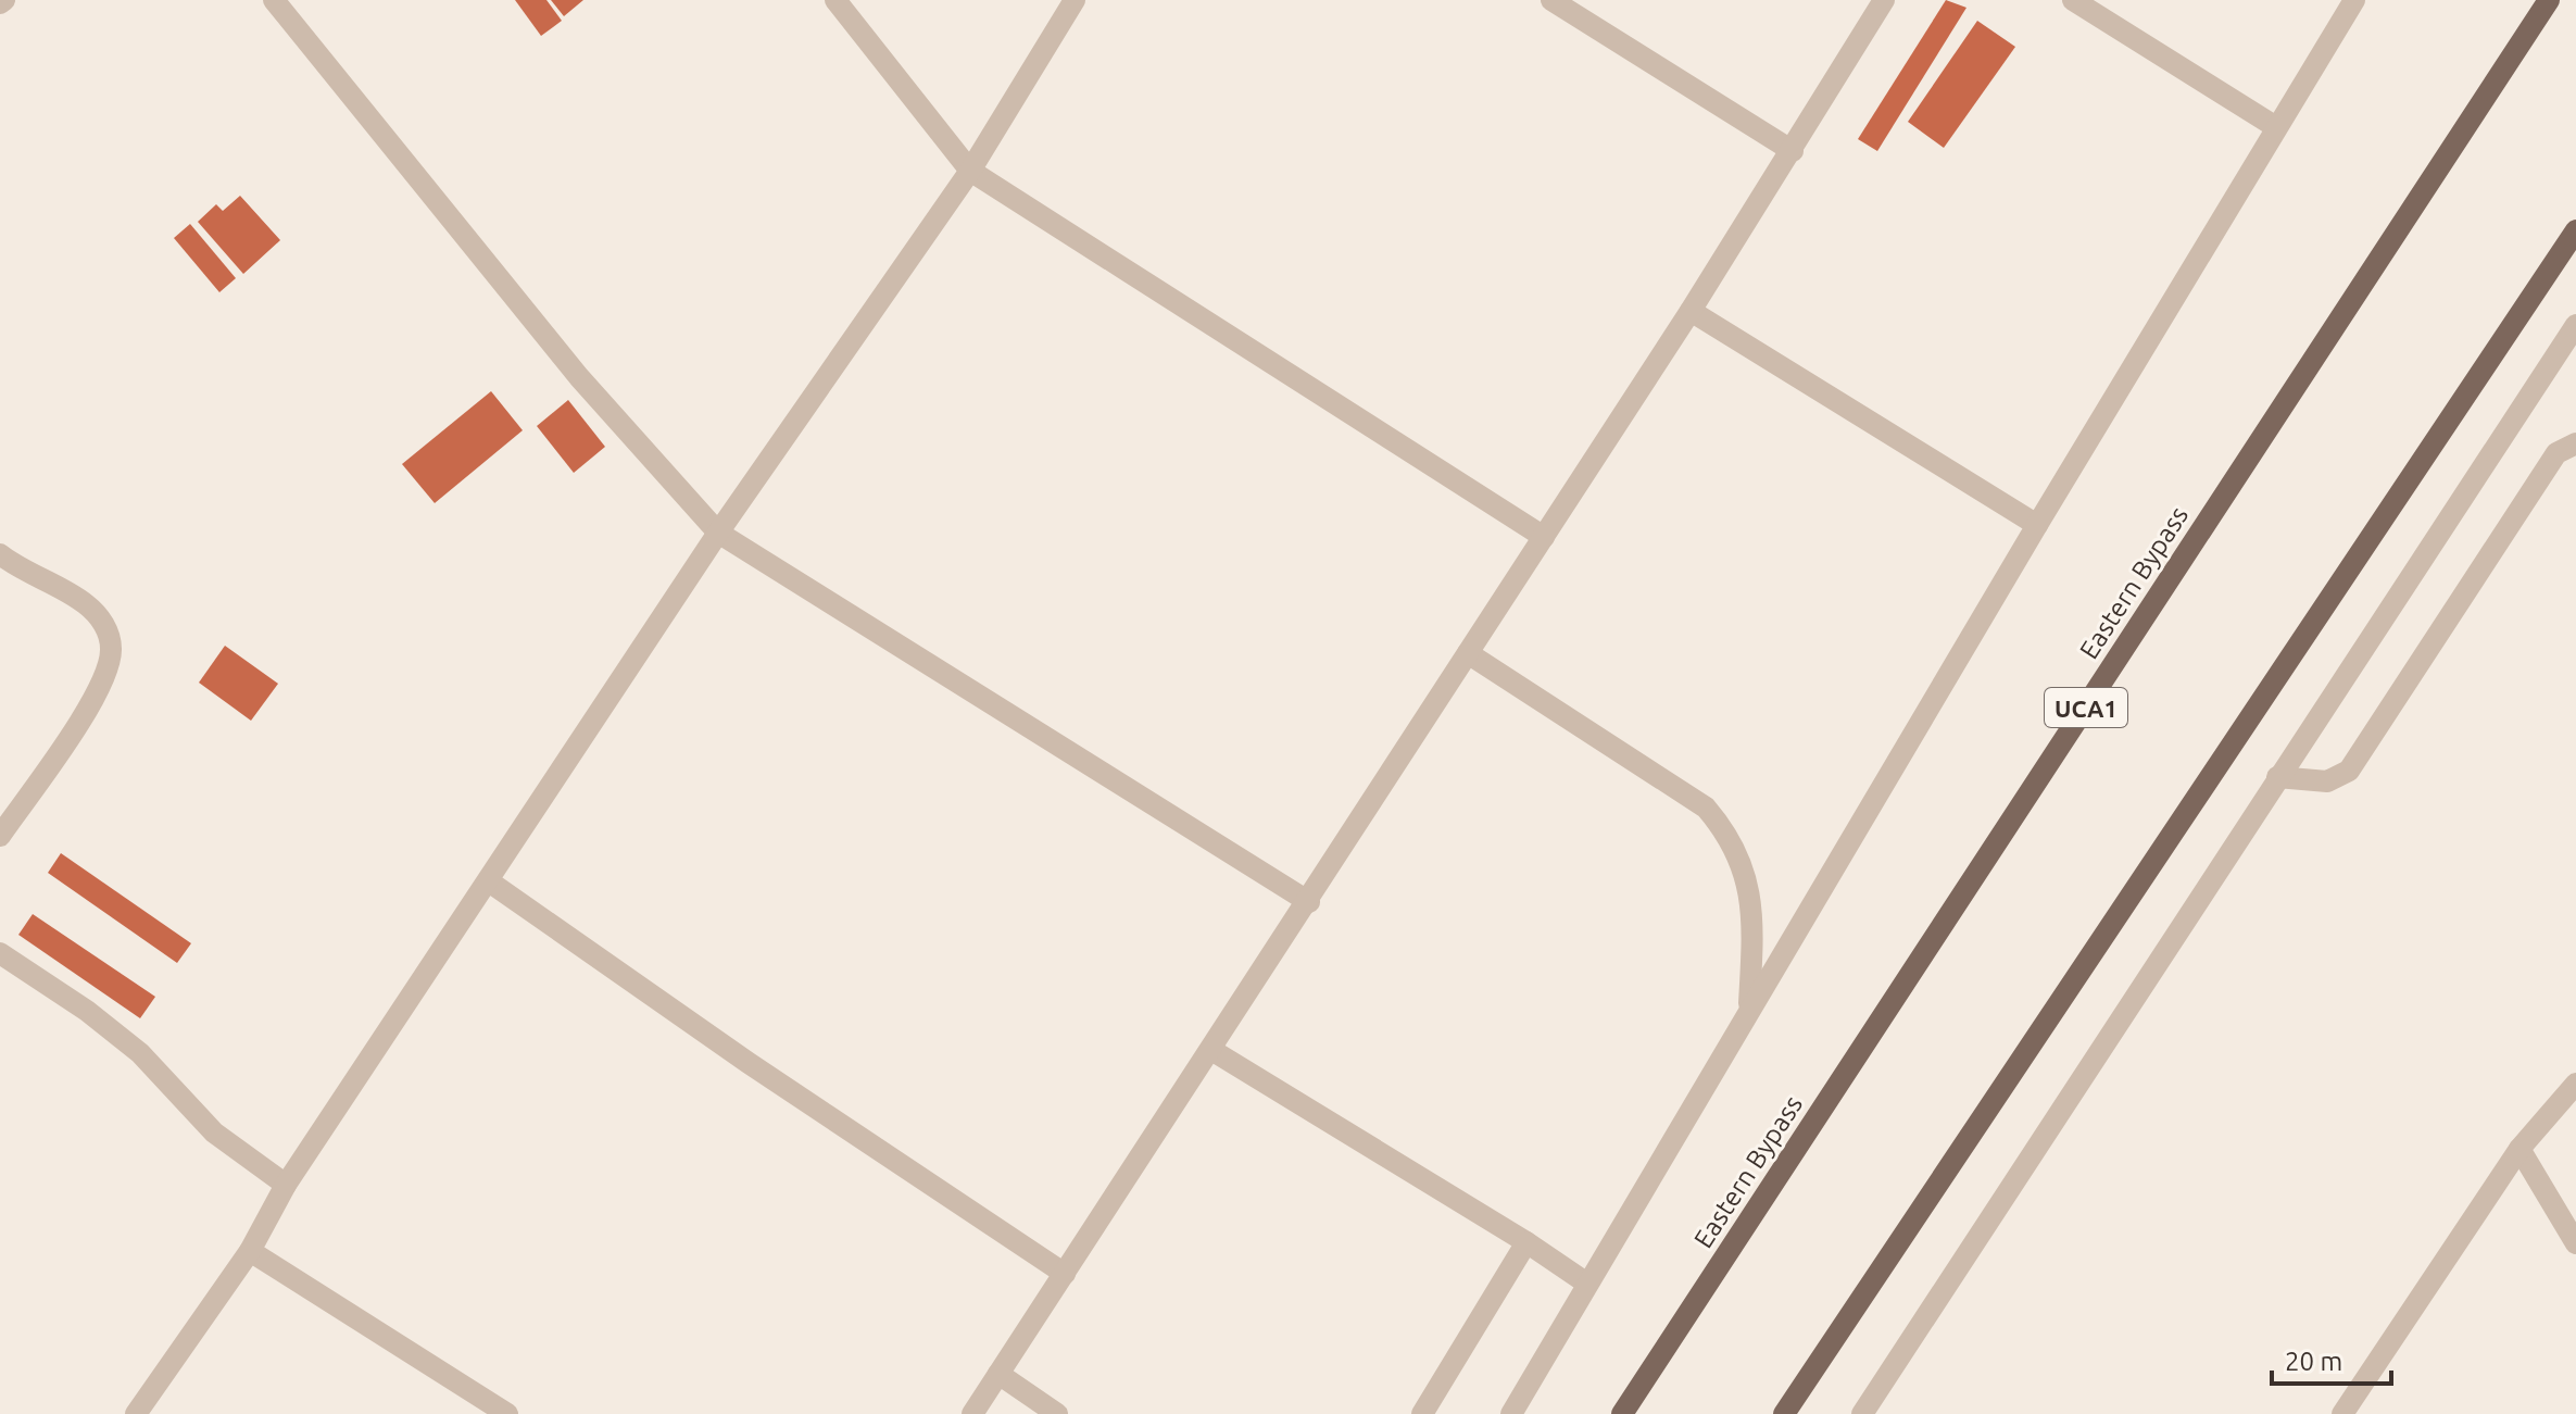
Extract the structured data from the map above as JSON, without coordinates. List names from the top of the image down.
{
  "streets": {
    "main road": ["Eastern Bypass", "UCA1"]
  },
  "scale_bar": "20 m"
}
